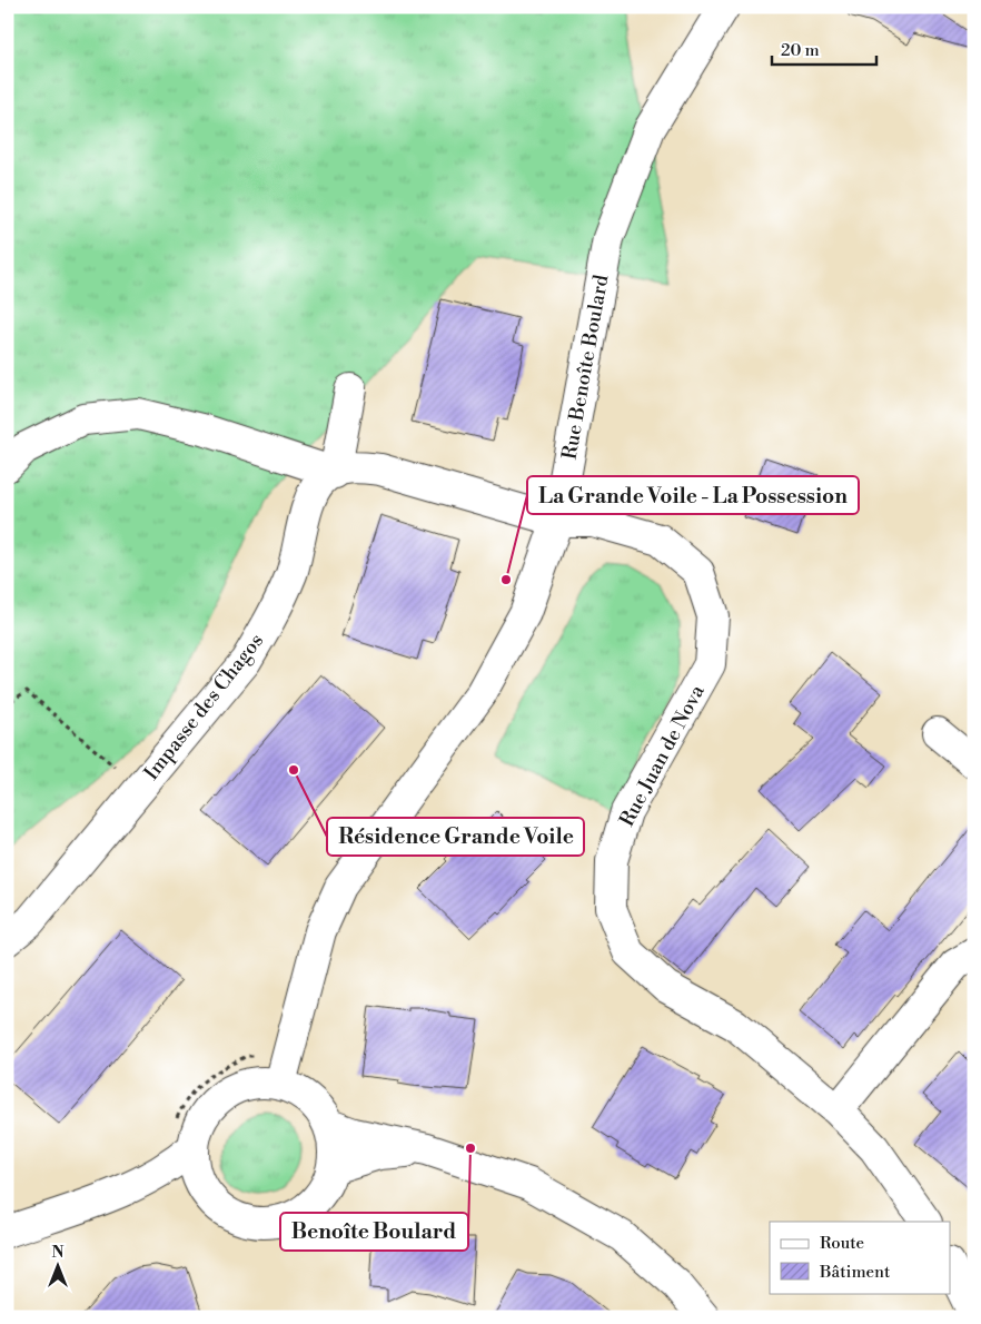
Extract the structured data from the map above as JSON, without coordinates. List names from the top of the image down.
{
  "streets": {
    "street": ["Rue Benoîte Boulard", "Impasse des Chagos", "Rue Juan de Nova"]
  },
  "crossings": [
    ["Rue Benoîte Boulard", "Rue Juan de Nova"]
  ],
  "places": ["La Grande Voile - La Possession", "Résidence Grande Voile", "Benoîte Boulard"],
  "legend": ["Route", "Bâtiment"],
  "scale_bar": "20 m",
  "north": "top"
}
